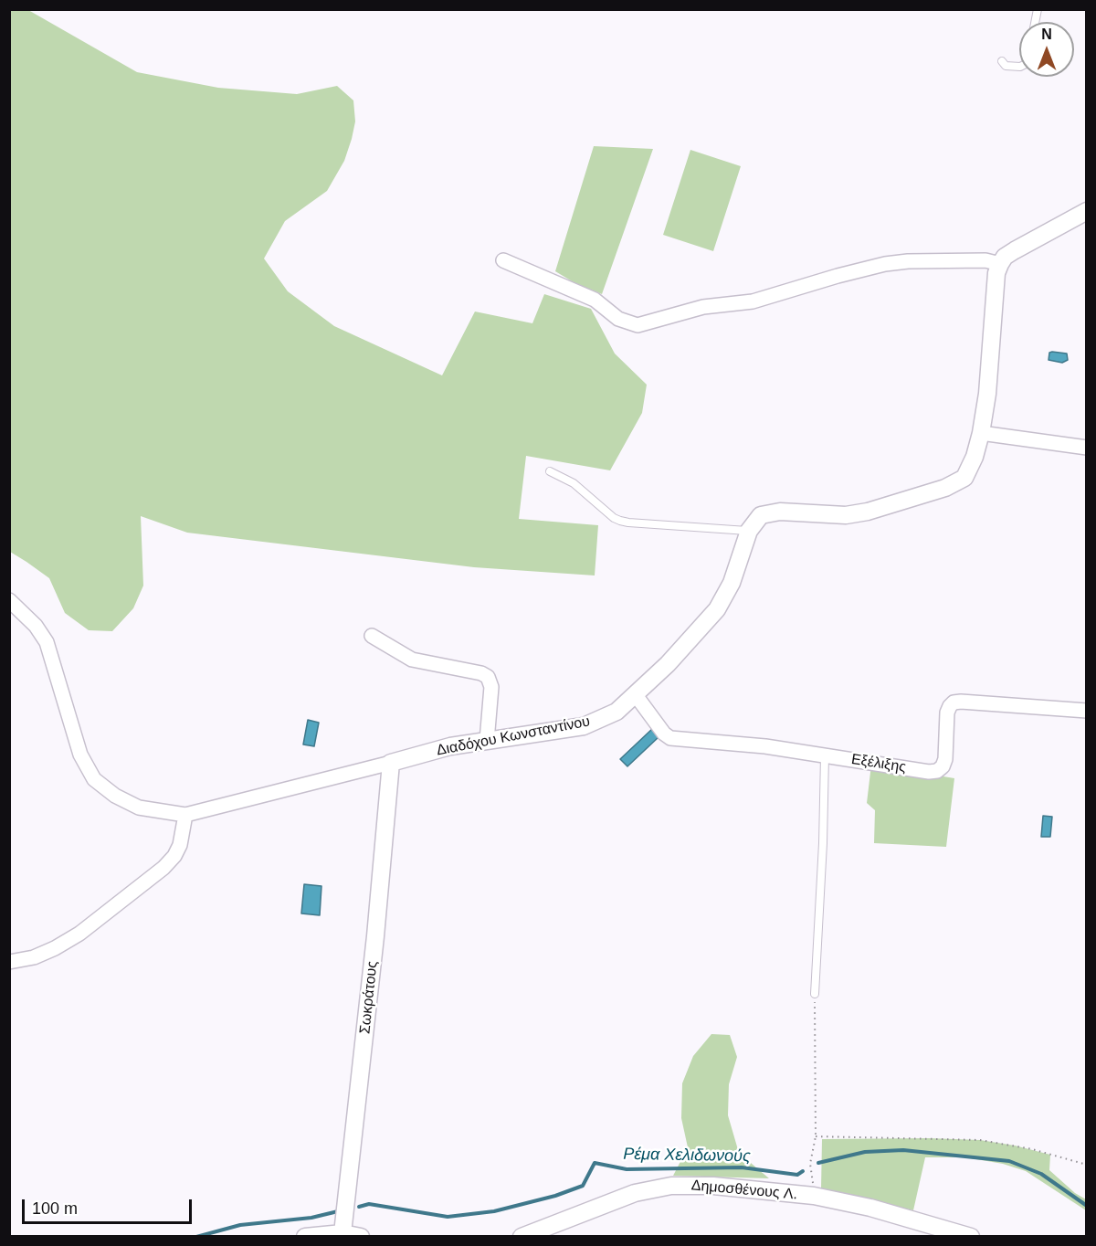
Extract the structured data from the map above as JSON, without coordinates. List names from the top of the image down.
{
  "streets": {
    "street": [
      "Διαδόχου Κωνσταντίνου",
      "Εξέλιξης",
      "Σωκράτους",
      "Δημοσθένους Λ."
    ]
  },
  "crossings": [
    ["Διαδόχου Κωνσταντίνου", "Εξέλιξης"],
    ["Διαδόχου Κωνσταντίνου", "Σωκράτους"]
  ],
  "water": ["Ρέμα Χελιδωνούς"],
  "scale_bar": "100 m",
  "north": "top"
}
